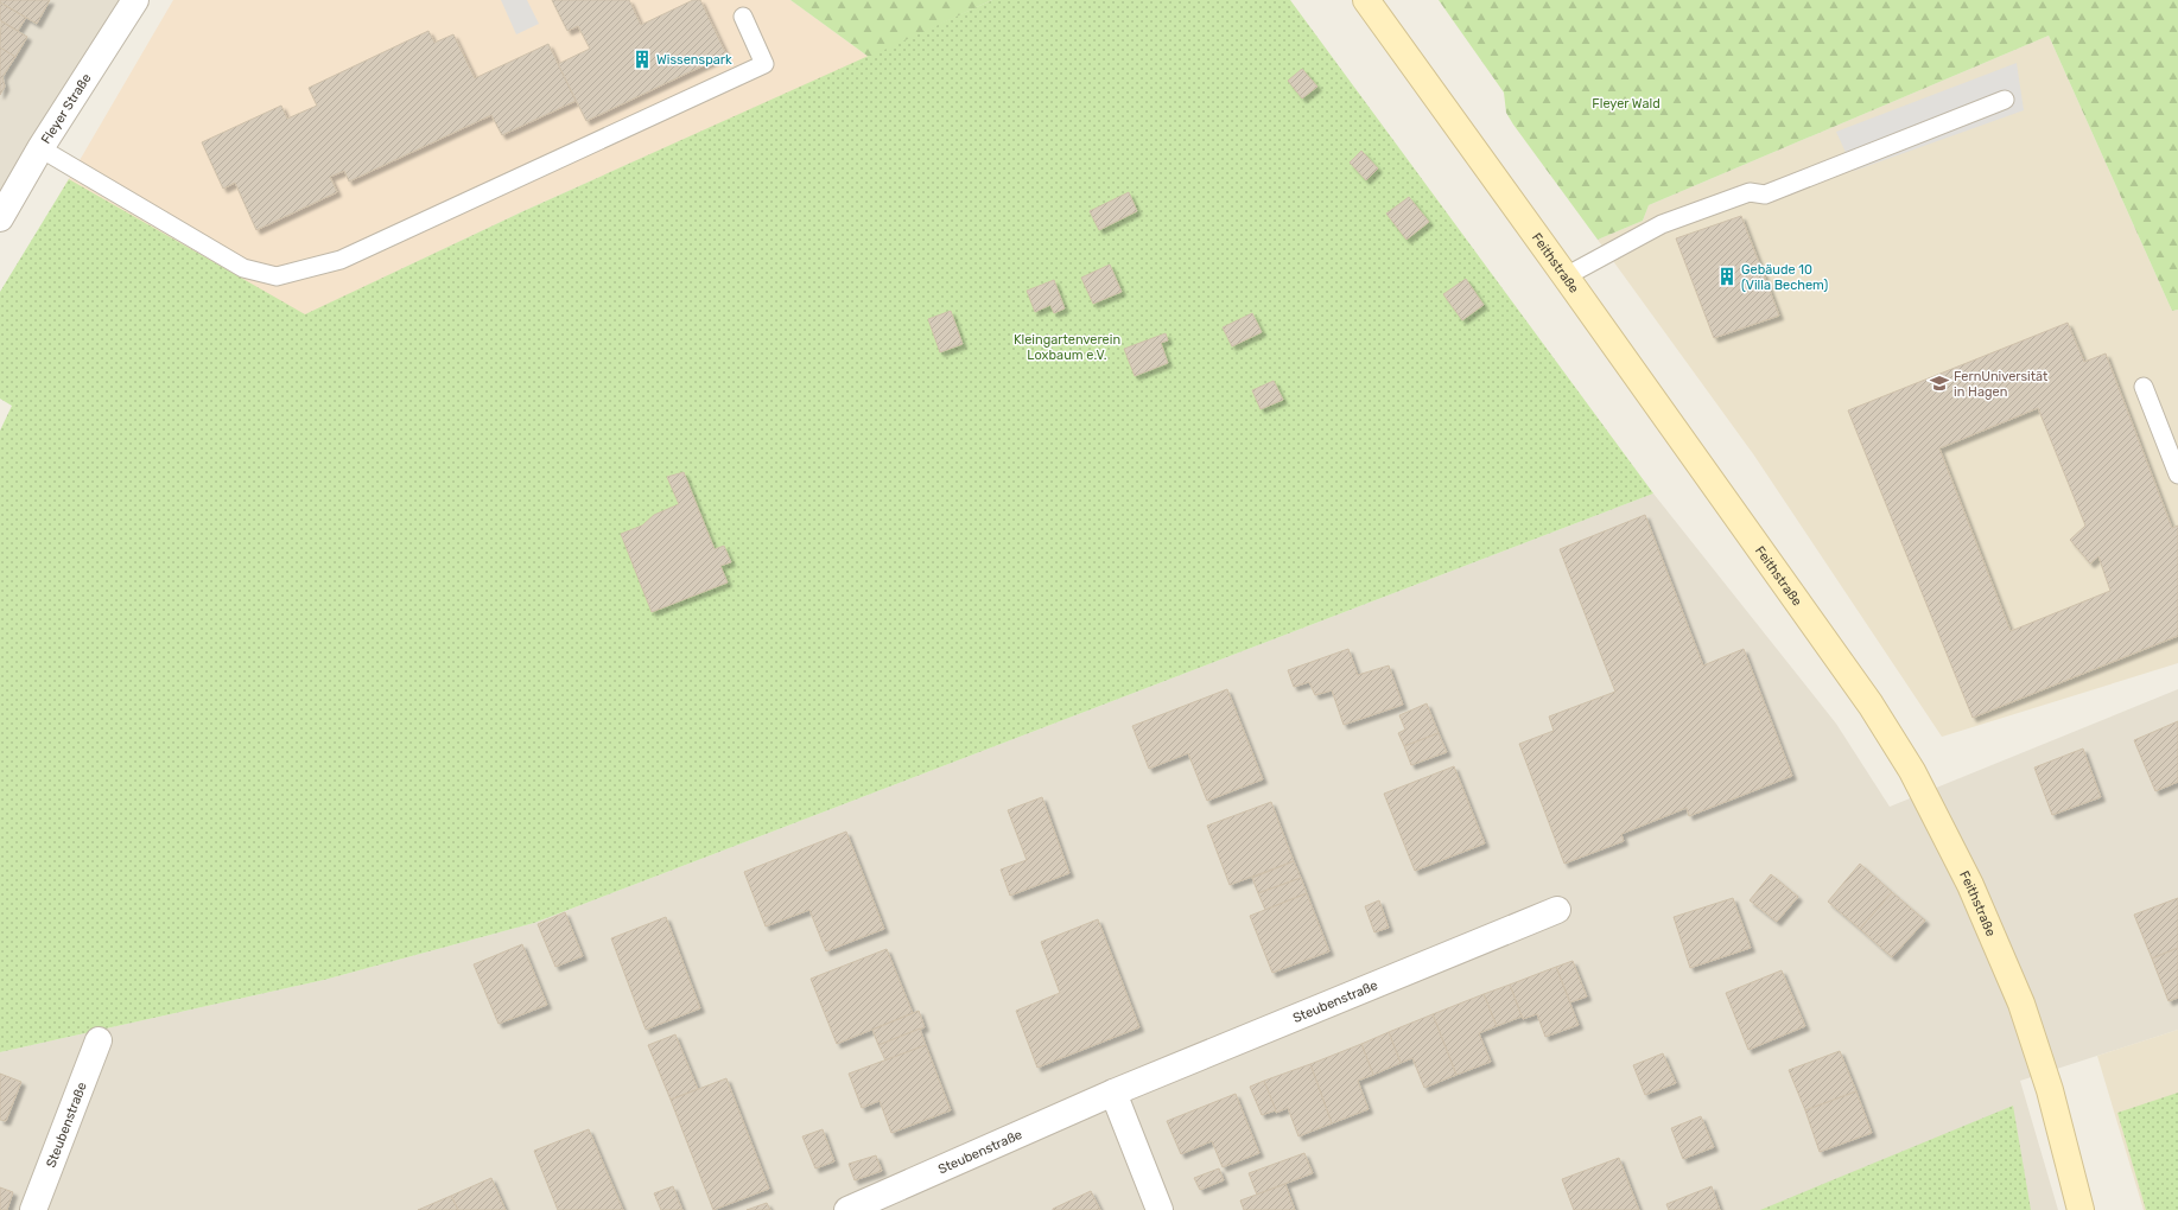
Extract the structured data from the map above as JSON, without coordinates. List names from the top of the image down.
{
  "streets": {
    "main road": ["Feithstraße"],
    "street": ["Fleyer Straße", "Steubenstraße"]
  },
  "parks": ["Fleyer Wald", "Kleingartenverein Loxbaum e.V."],
  "places": {
    "building": ["Wissenspark", "Gebäude 10 (Villa Bechem)"],
    "school or university": ["FernUniversität in Hagen"]
  }
}
